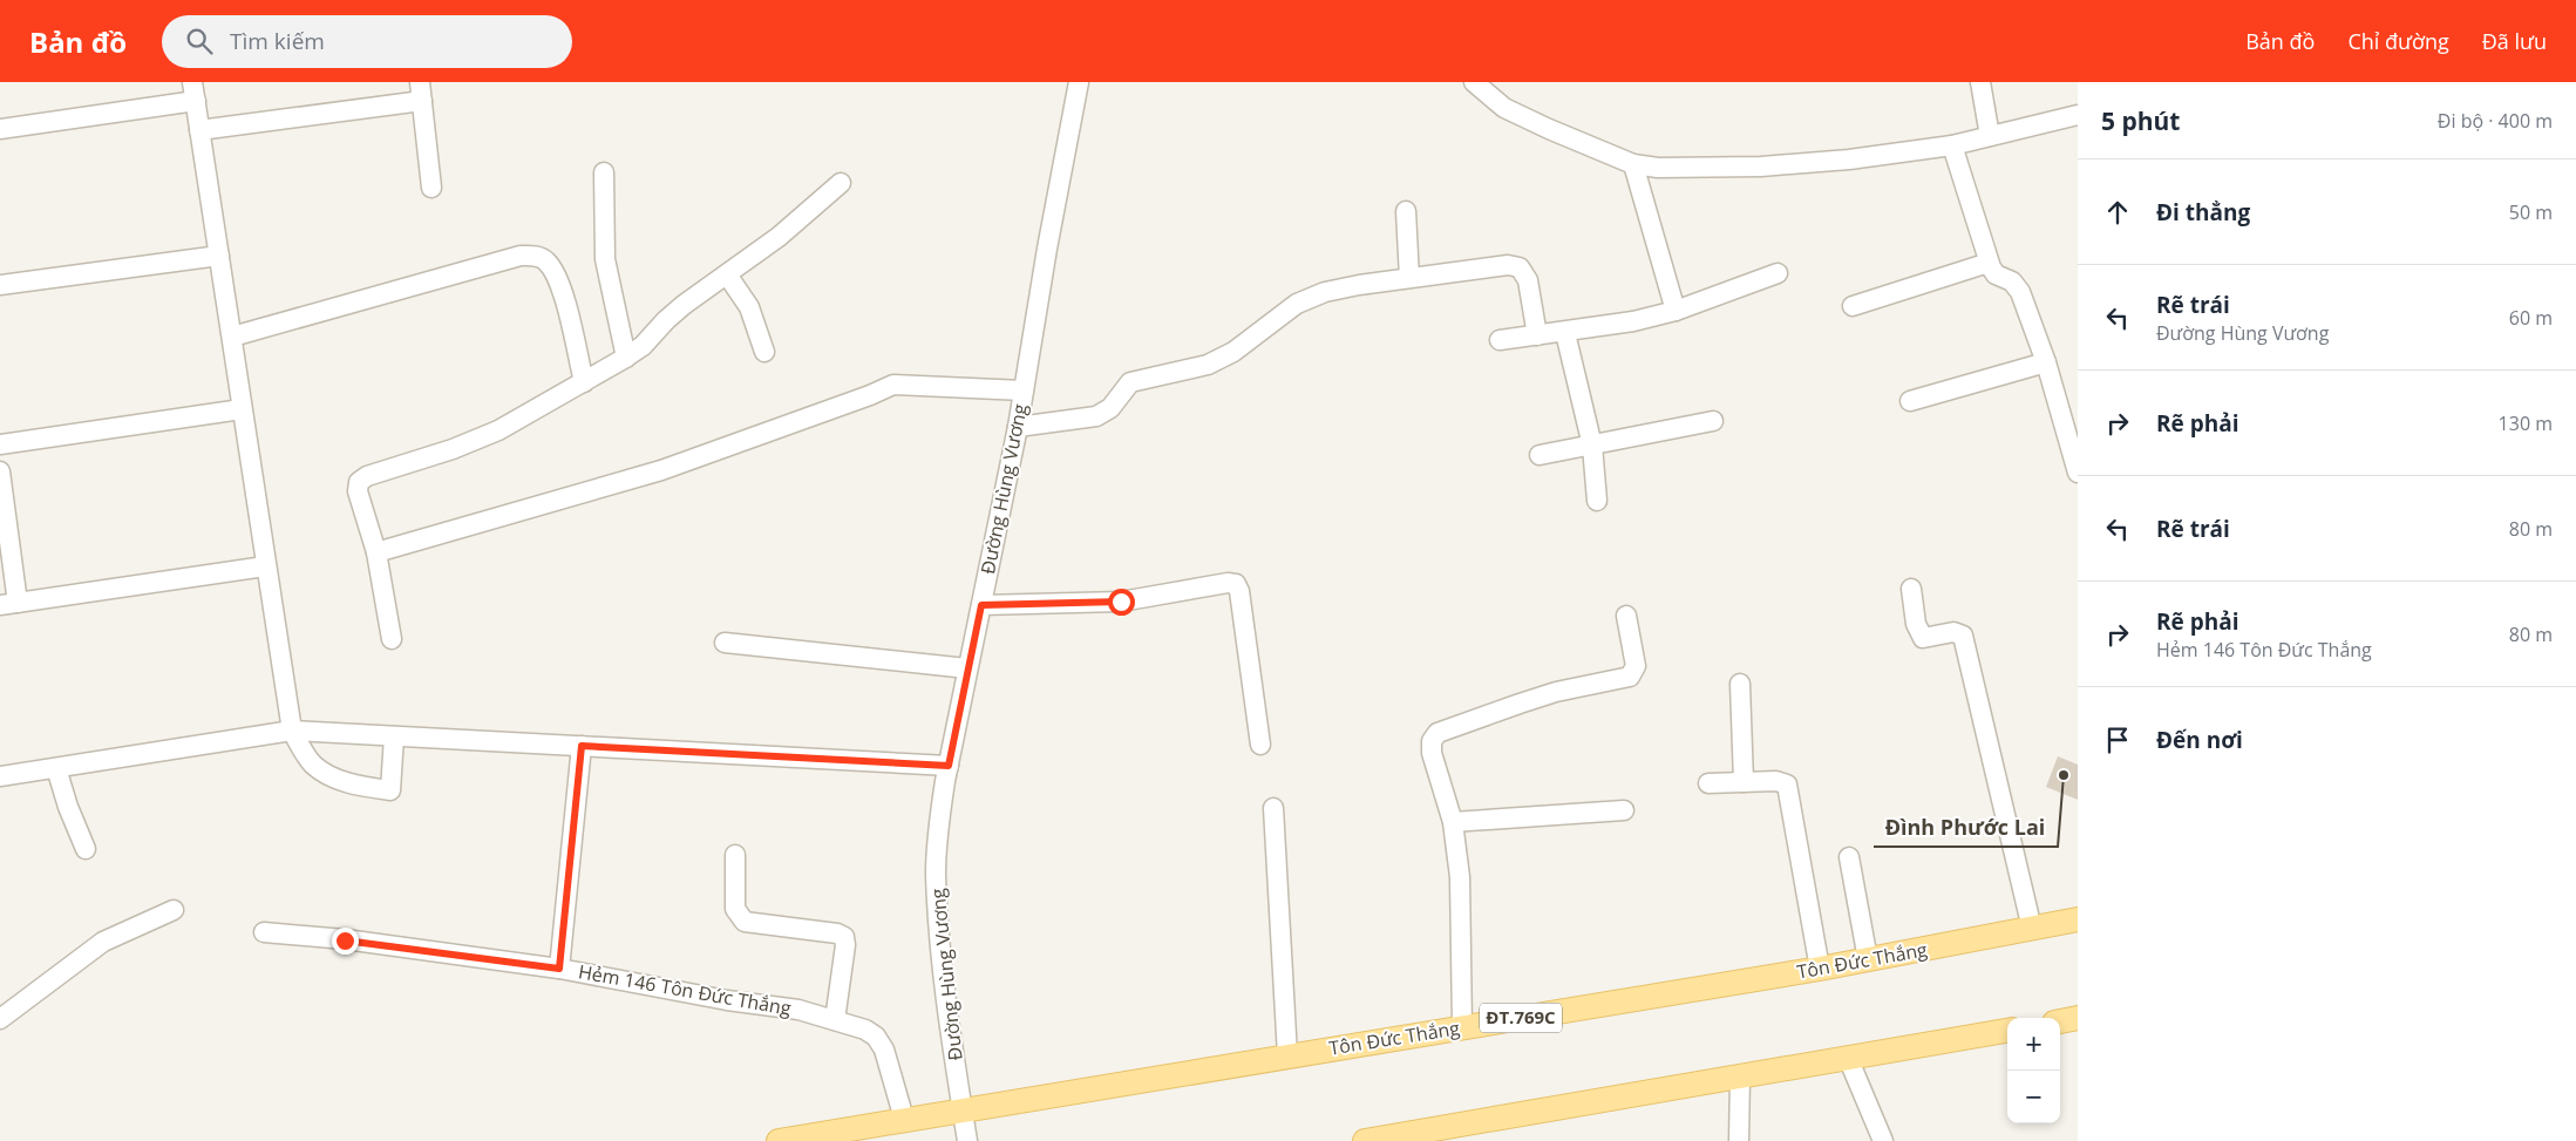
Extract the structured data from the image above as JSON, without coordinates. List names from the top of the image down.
{
  "streets": {
    "main road": ["Tôn Đức Thắng", "ĐT.769C"],
    "street": ["Đường Hùng Vương", "Hẻm 146 Tôn Đức Thắng"]
  },
  "crossings": [
    ["Đường Hùng Vương", "Tôn Đức Thắng"],
    ["Tôn Đức Thắng", "Hẻm 146 Tôn Đức Thắng"]
  ],
  "places": ["Đình Phước Lai"],
  "page": {
    "header": "Bản đồ",
    "search": "Tìm kiếm",
    "nav": ["Bản đồ", "Chỉ đường", "Đã lưu"],
    "heading": ["5 phút", "Đi bộ · 400 m"],
    "list": [
      ["Đi thẳng", "50 m"],
      ["Rẽ trái", "Đường Hùng Vương", "60 m"],
      ["Rẽ phải", "130 m"],
      ["Rẽ trái", "80 m"],
      ["Rẽ phải", "Hẻm 146 Tôn Đức Thắng", "80 m"],
      "Đến nơi"
    ],
    "map_buttons": ["+", "−"]
  }
}
